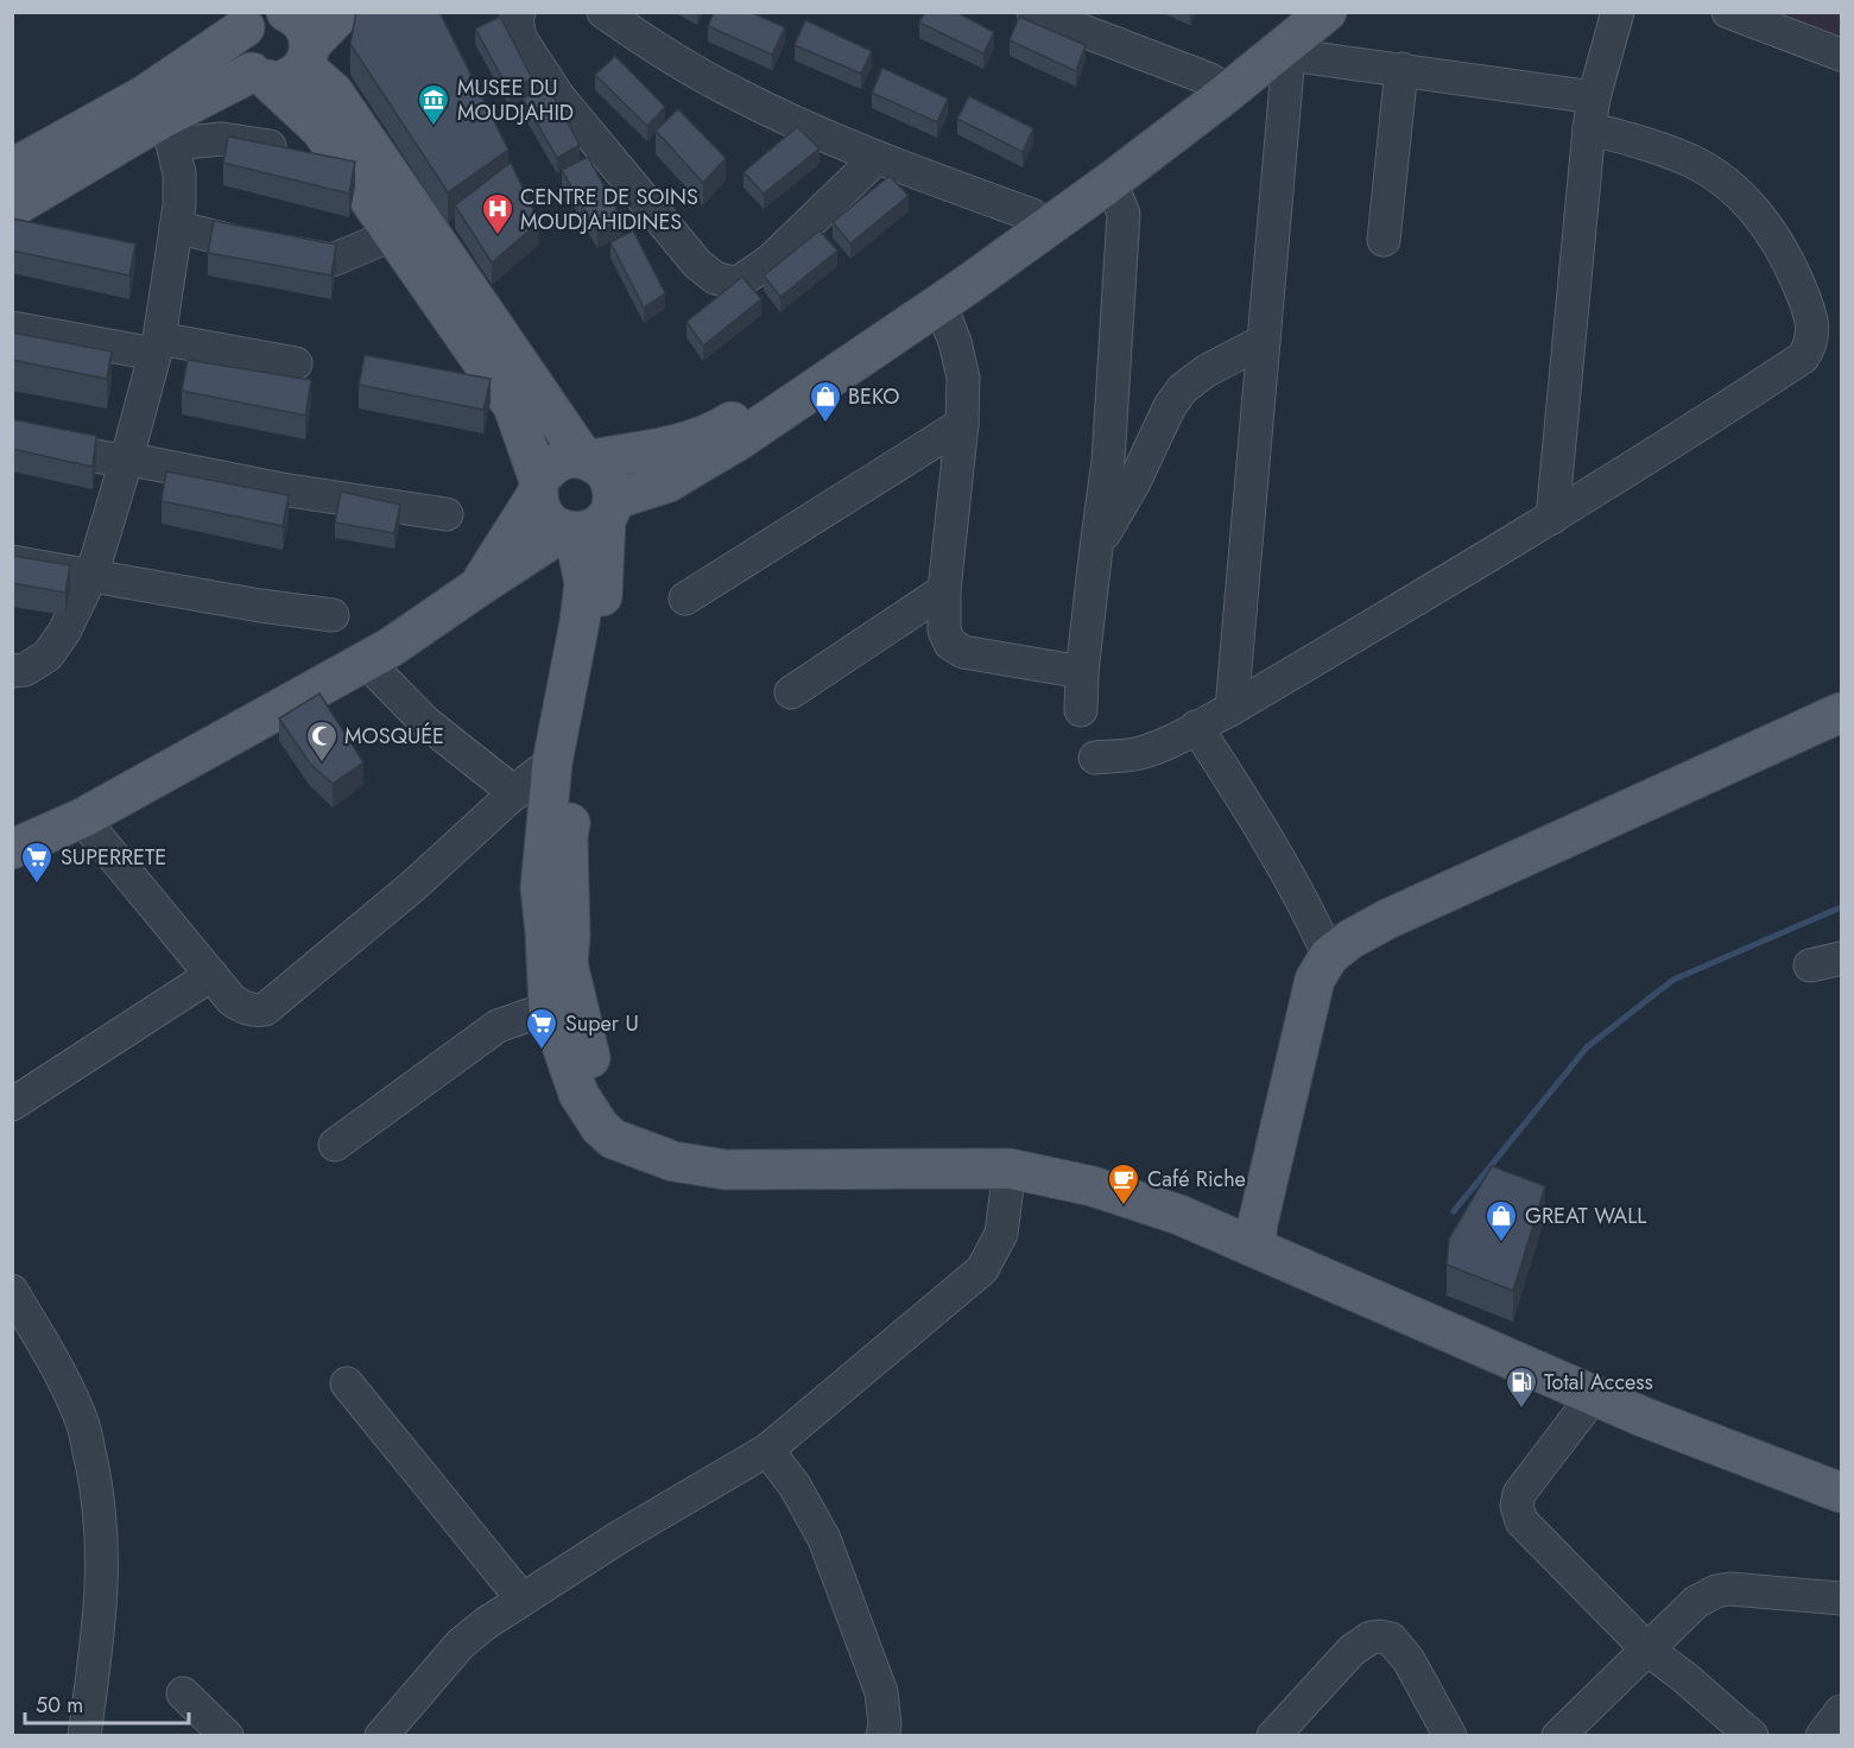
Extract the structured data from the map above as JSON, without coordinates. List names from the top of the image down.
{
  "places": {
    "museum": ["MUSEE DU MOUDJAHID"],
    "hospital": ["CENTRE DE SOINS MOUDJAHIDINES"],
    "shop": ["BEKO", "GREAT WALL"],
    "mosque": ["MOSQUÉE"],
    "supermarket": ["SUPERRETE", "Super U"],
    "cafe": ["Café Riche"],
    "fuel station": ["Total Access"]
  },
  "scale_bar": "50 m"
}
